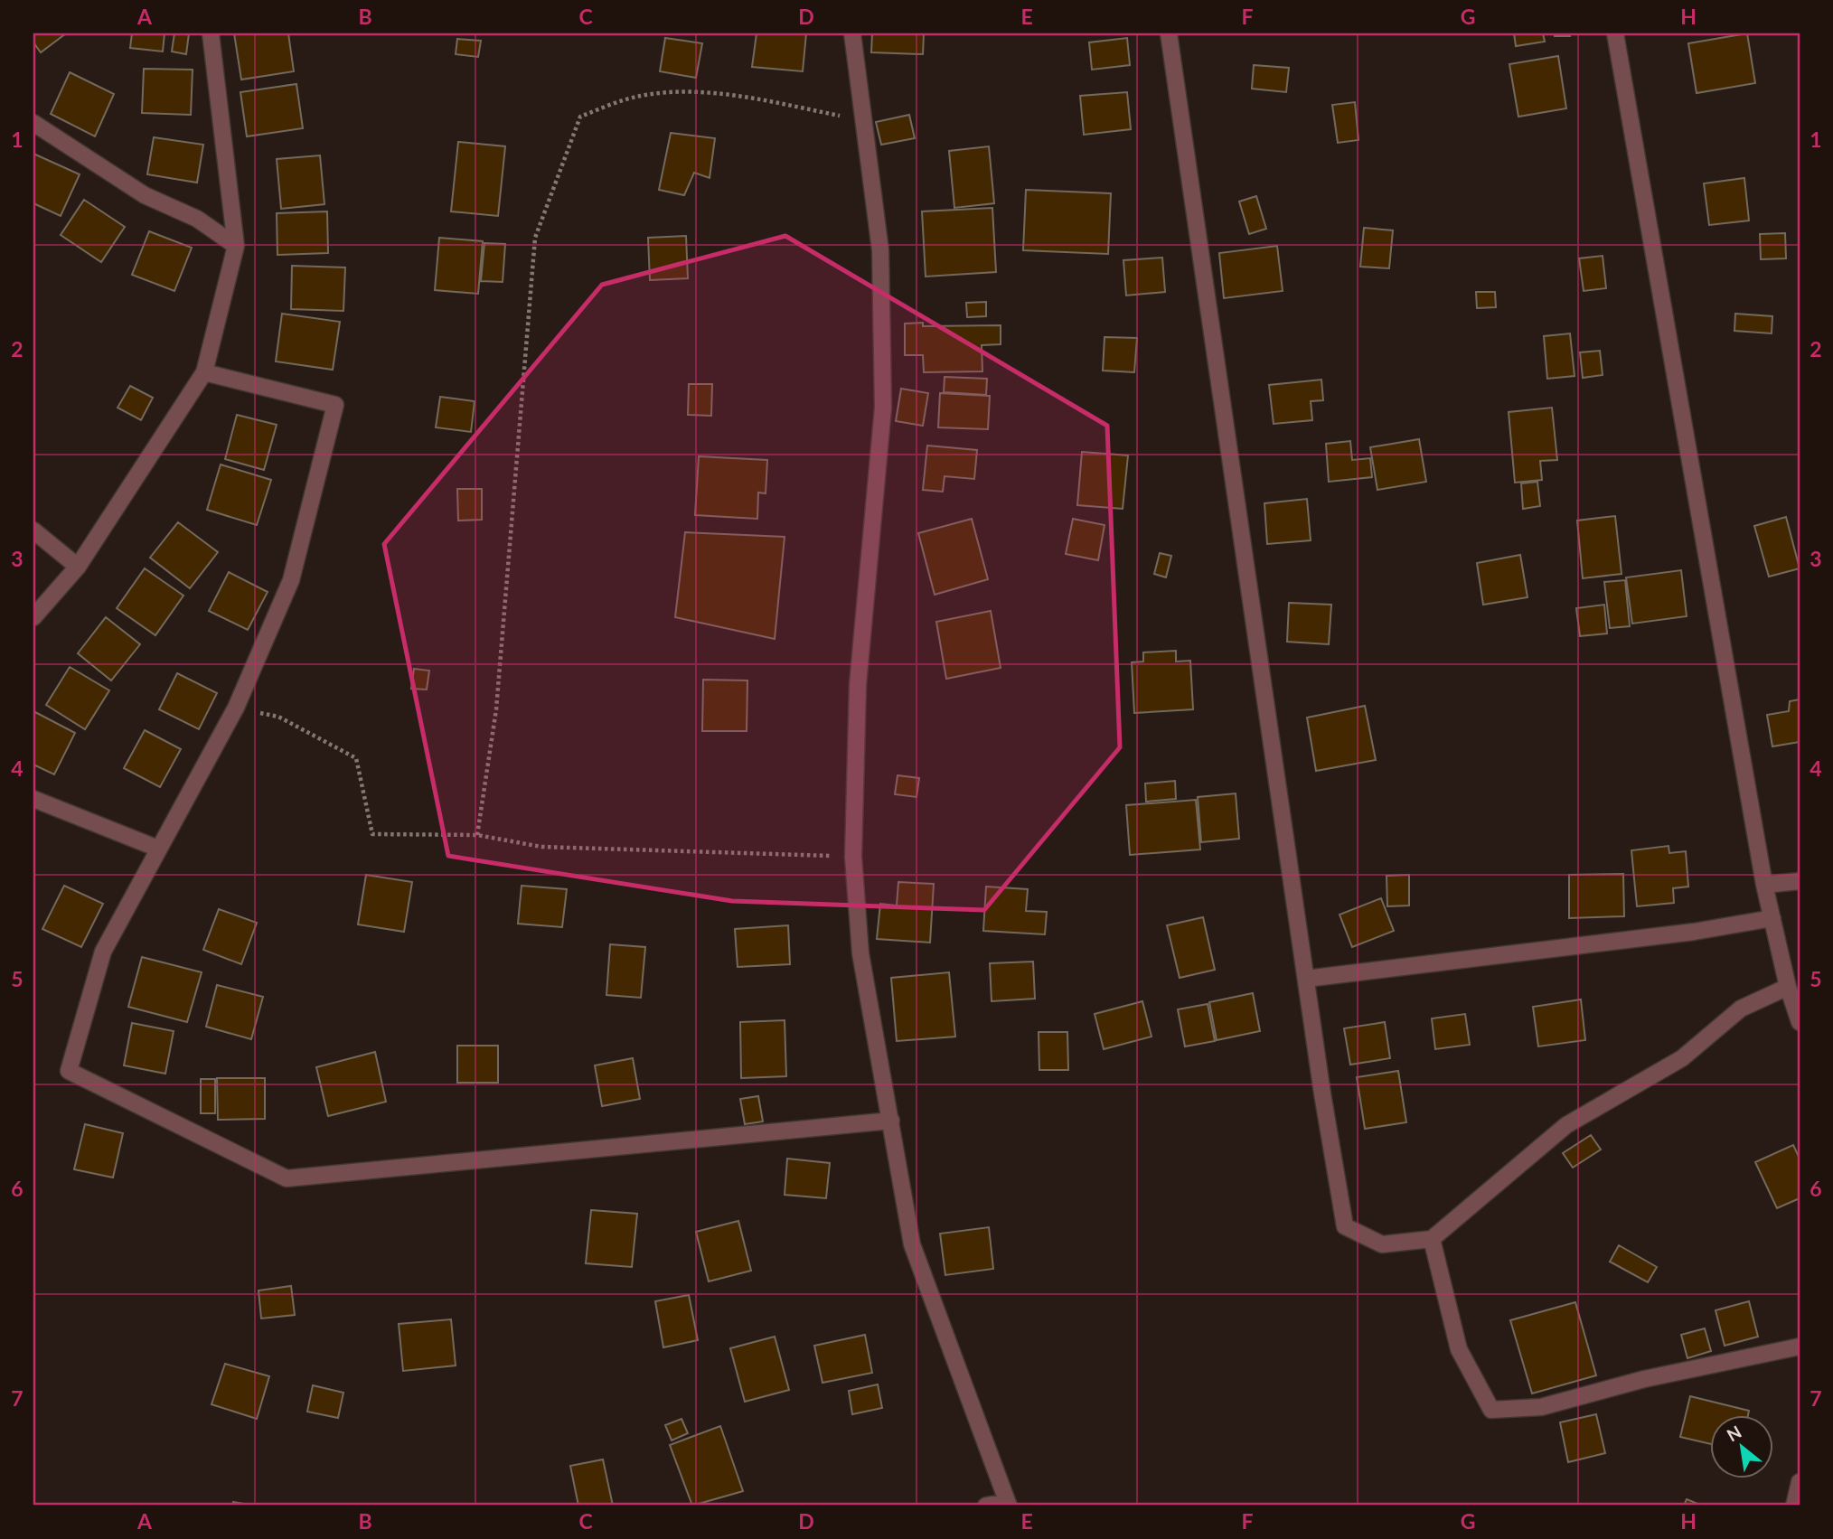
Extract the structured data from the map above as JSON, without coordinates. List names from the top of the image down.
{
  "north": "top left",
  "grid": {
    "columns": [
      "A",
      "B",
      "C",
      "D",
      "E",
      "F",
      "G",
      "H"
    ],
    "rows": [
      "1",
      "2",
      "3",
      "4",
      "5",
      "6",
      "7"
    ]
  }
}
